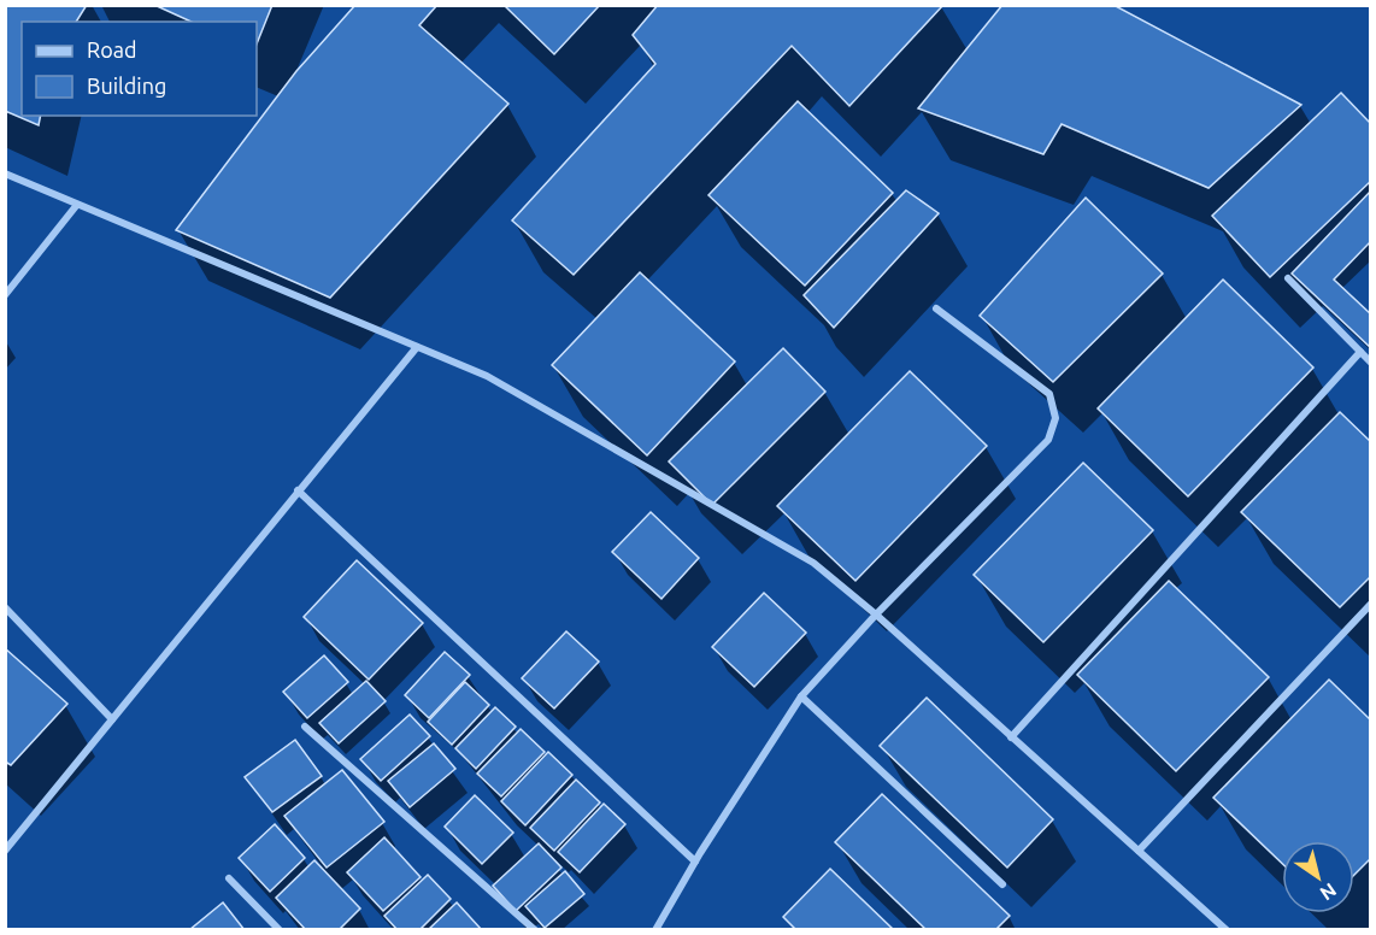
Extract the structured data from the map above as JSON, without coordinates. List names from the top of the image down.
{
  "legend": ["Road", "Building"],
  "north": "bottom right"
}
